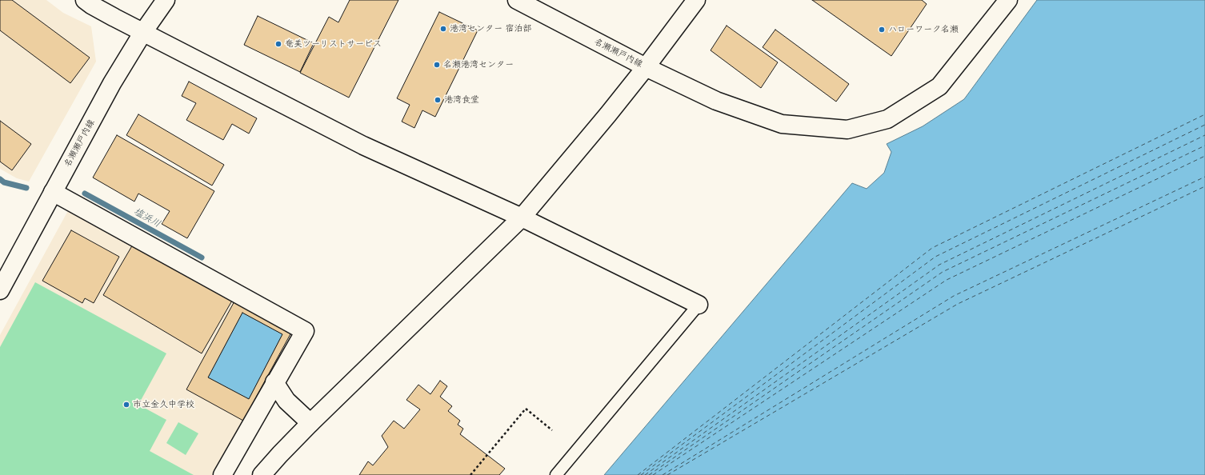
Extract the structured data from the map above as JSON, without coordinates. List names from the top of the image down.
{
  "streets": {
    "street": ["名瀬瀬戸内線"]
  },
  "water": ["塩浜川"],
  "places": [
    "港湾センター 宿泊部",
    "ハローワーク名瀬",
    "奄美ツーリストサービス",
    "名瀬港湾センター",
    "港湾食堂",
    "市立金久中学校"
  ]
}
